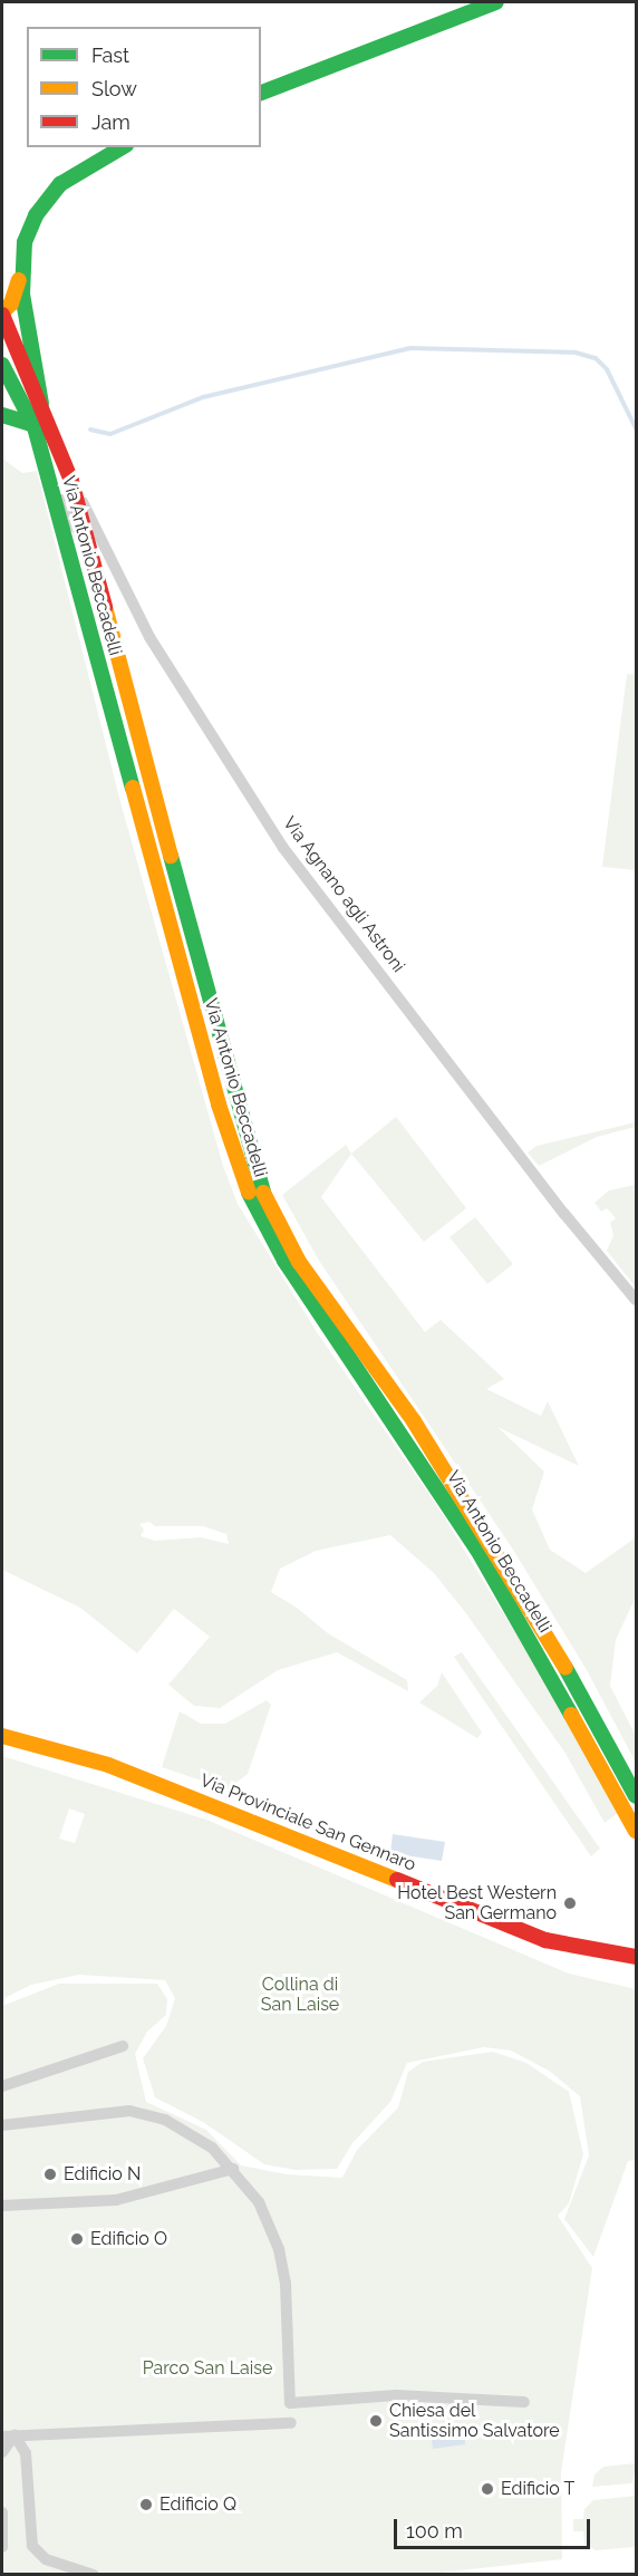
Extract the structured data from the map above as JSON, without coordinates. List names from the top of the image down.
{
  "streets": {
    "main road": ["Via Antonio Beccadelli", "Via Provinciale San Gennaro"],
    "street": ["Via Agnano agli Astroni"]
  },
  "crossings": [
    ["Via Antonio Beccadelli", "Via Agnano agli Astroni"]
  ],
  "parks": ["Collina di San Laise", "Parco San Laise"],
  "places": [
    "Hotel Best Western San Germano",
    "Edificio N",
    "Edificio O",
    "Chiesa del Santissimo Salvatore",
    "Edificio T",
    "Edificio Q"
  ],
  "legend": ["Fast", "Slow", "Jam"],
  "scale_bar": "100 m"
}
